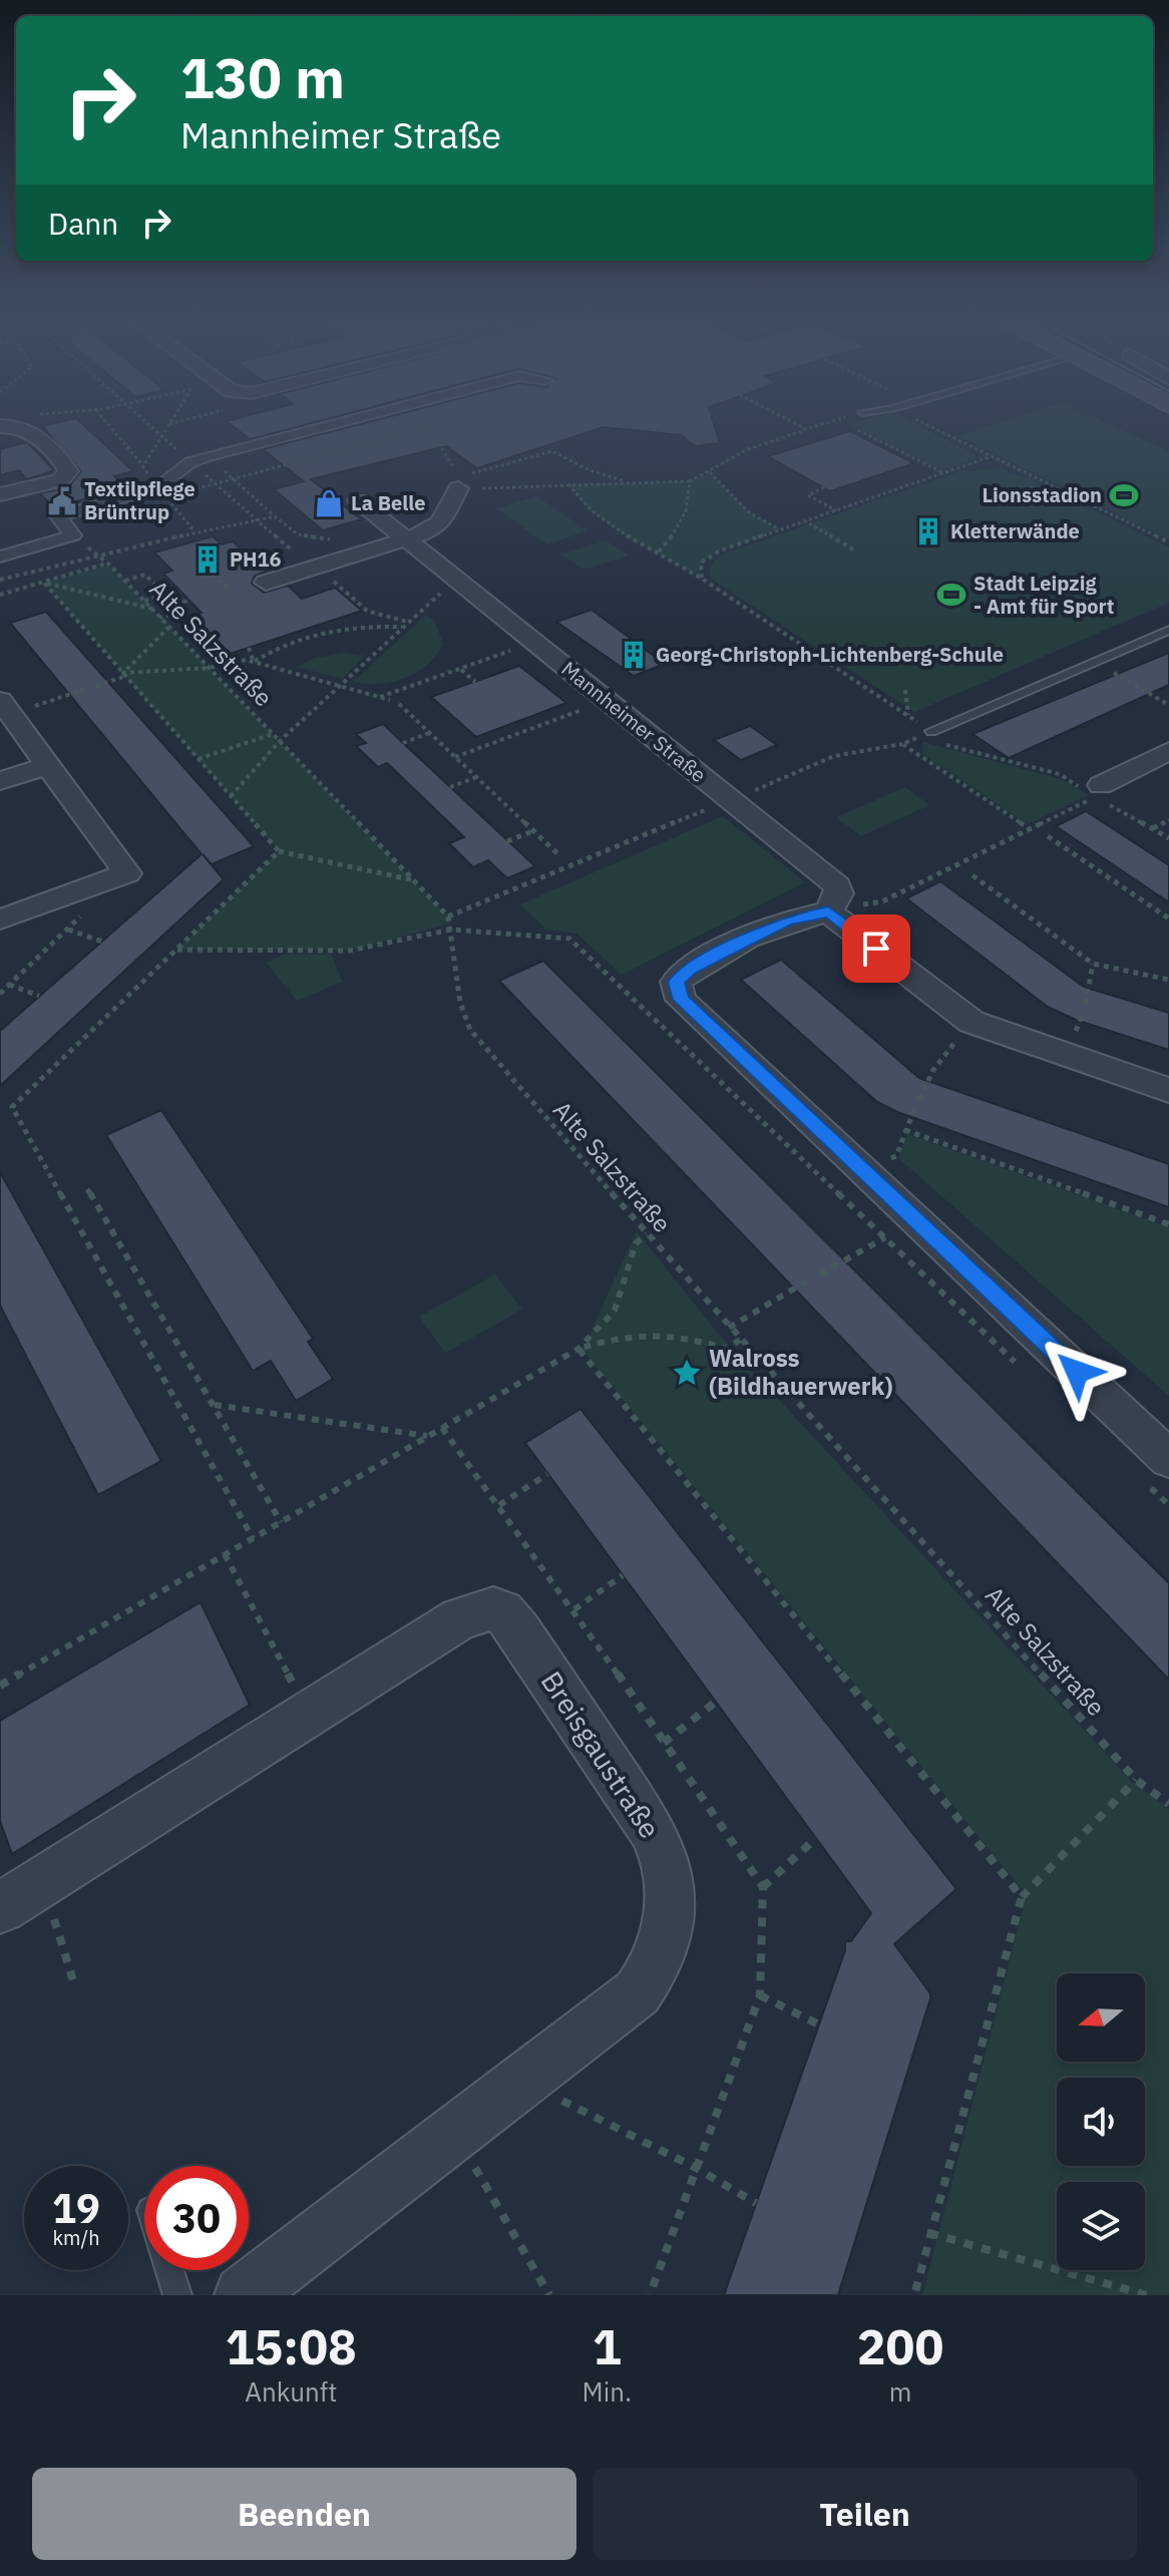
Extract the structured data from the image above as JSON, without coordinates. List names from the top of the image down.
{
  "streets": {
    "street": ["Mannheimer Straße", "Breisgaustraße"],
    "path": ["Alte Salzstraße"]
  },
  "places": {
    "sports": ["Lionsstadion", "Stadt Leipzig - Amt für Sport"],
    "public building": ["Textilpflege Brüntrup"],
    "shop": ["La Belle"],
    "building": ["Kletterwände", "PH16", "Georg-Christoph-Lichtenberg-Schule"],
    "place": ["Walross (Bildhauerwerk)"]
  },
  "north": "left",
  "page": {
    "turn": ["130 m", "Mannheimer Straße"],
    "then": "Dann",
    "speed": "19 km/h",
    "limit": "30",
    "eta": [
      "15:08",
      "Ankunft",
      "1",
      "Min.",
      "200",
      "m"
    ],
    "buttons": ["Beenden", "Teilen"]
  }
}
